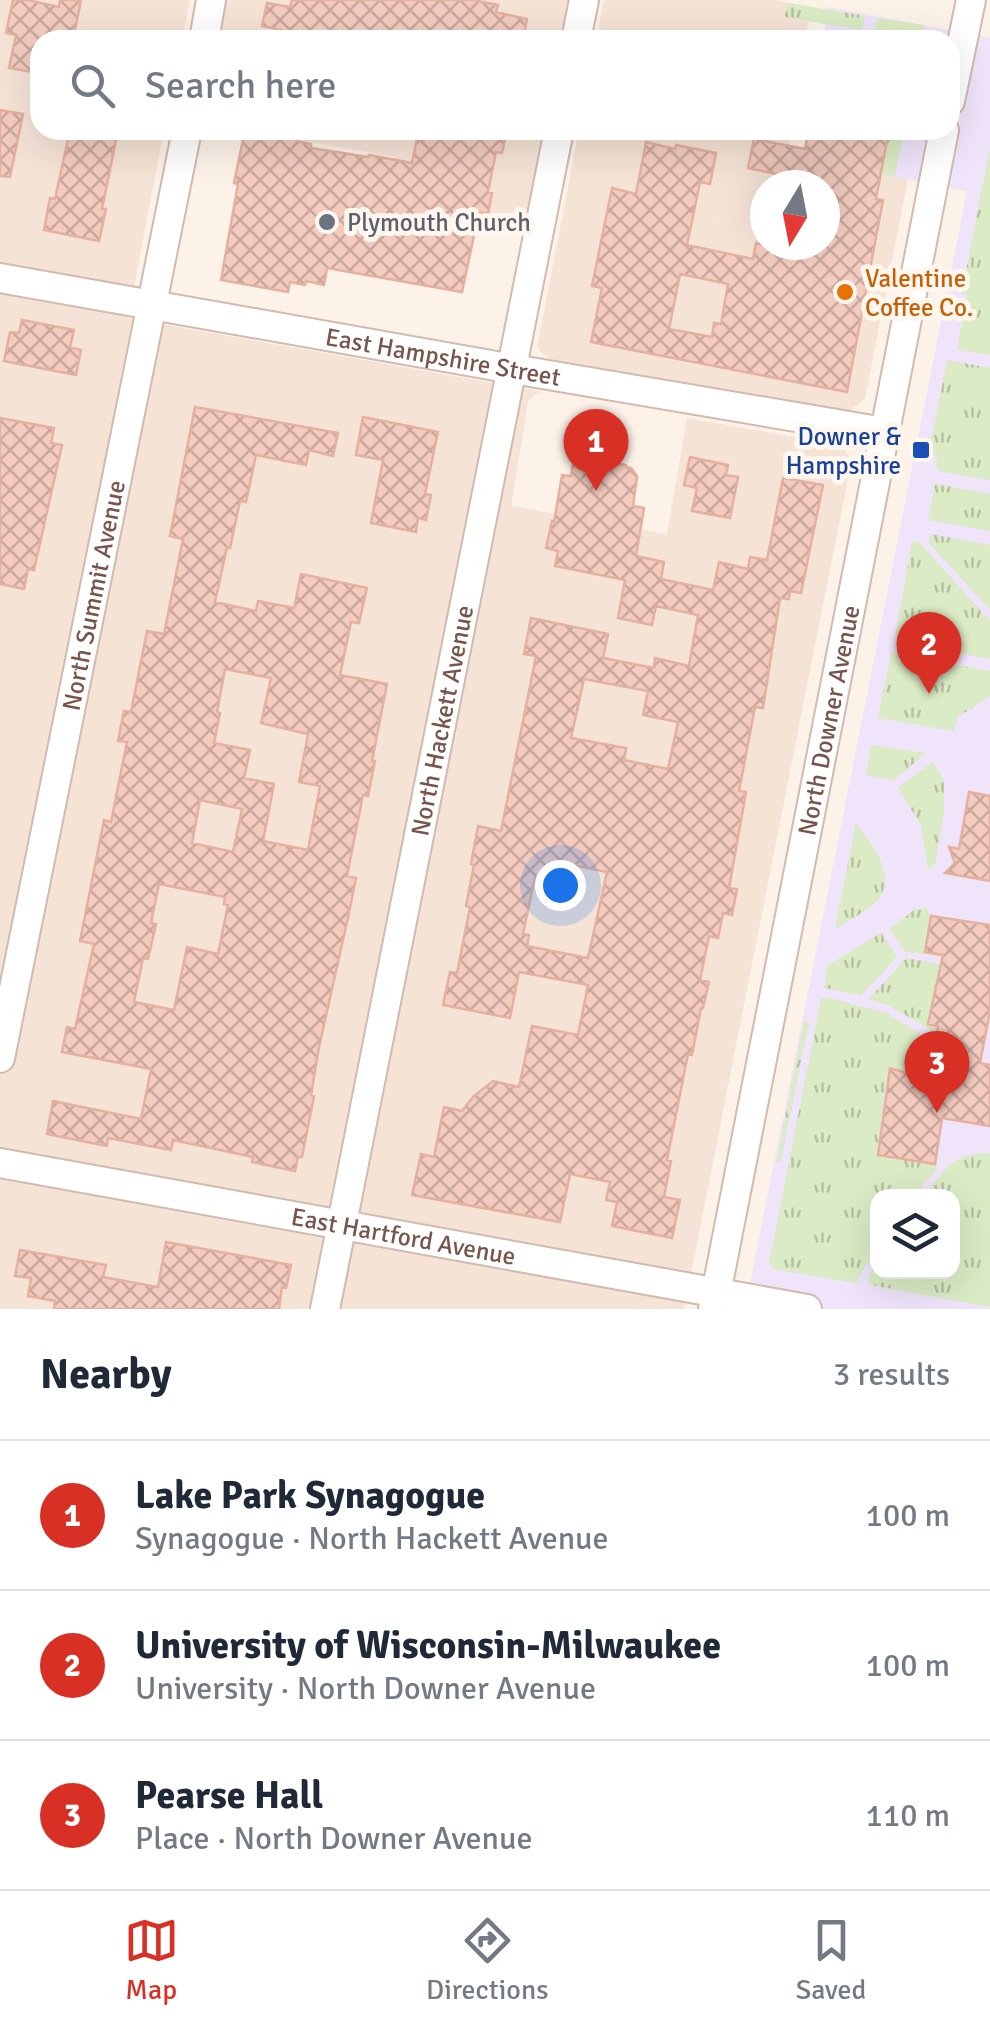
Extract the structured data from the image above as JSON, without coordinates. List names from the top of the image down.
{
  "streets": {
    "street": [
      "East Hampshire Street",
      "North Summit Avenue",
      "North Hackett Avenue",
      "North Downer Avenue",
      "East Hartford Avenue"
    ]
  },
  "crossings": [
    ["East Hampshire Street", "North Summit Avenue"],
    ["East Hampshire Street", "North Hackett Avenue"],
    ["East Hampshire Street", "North Downer Avenue"],
    ["North Hackett Avenue", "East Hartford Avenue"],
    ["North Downer Avenue", "East Hartford Avenue"]
  ],
  "places": {
    "other": ["Plymouth Church", "Valentine Coffee Co."],
    "transit": ["Downer & Hampshire"]
  },
  "north": "bottom",
  "page": {
    "search": "Search here",
    "pins": ["1", "2", "3"],
    "heading": ["Nearby", "3 results"],
    "list": [
      {
        "mark": "1",
        "name": "Lake Park Synagogue",
        "note": "Synagogue · North Hackett Avenue",
        "value": "100 m"
      },
      {
        "mark": "2",
        "name": "University of Wisconsin-Milwaukee",
        "note": "University · North Downer Avenue",
        "value": "100 m"
      },
      {
        "mark": "3",
        "name": "Pearse Hall",
        "note": "Place · North Downer Avenue",
        "value": "110 m"
      }
    ],
    "nav": ["Map", "Directions", "Saved"]
  }
}
